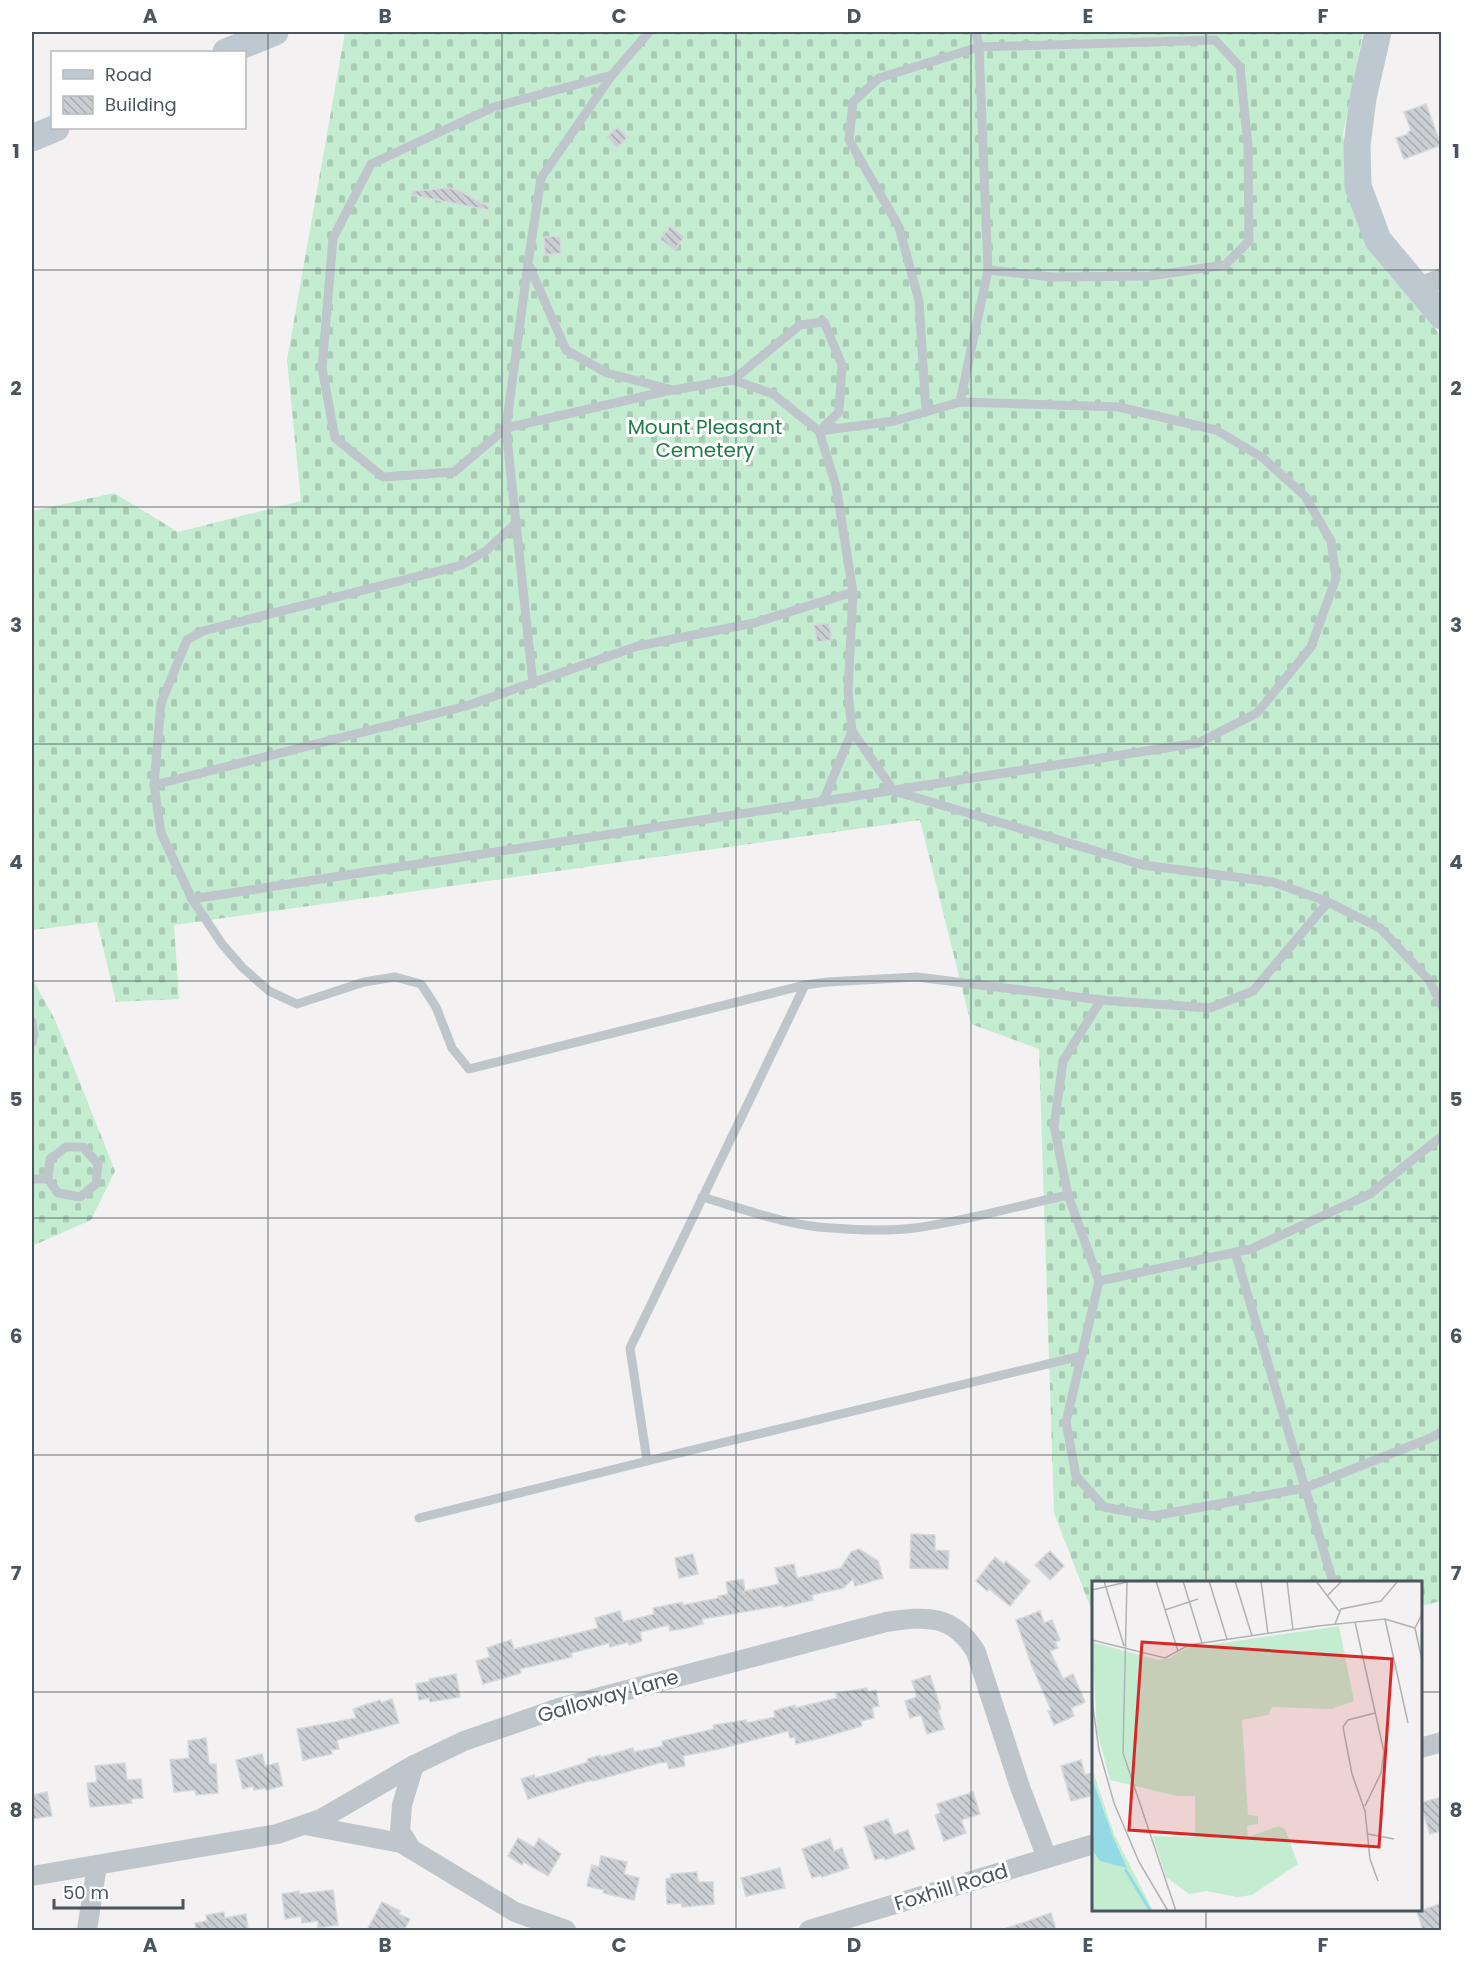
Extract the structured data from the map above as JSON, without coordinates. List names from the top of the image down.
{
  "streets": {
    "street": ["Galloway Lane", "Foxhill Road"]
  },
  "crossings": [
    ["Galloway Lane", "Foxhill Road"]
  ],
  "parks": ["Mount Pleasant Cemetery"],
  "legend": ["Road", "Building"],
  "scale_bar": "50 m",
  "grid": {
    "columns": [
      "A",
      "B",
      "C",
      "D",
      "E",
      "F"
    ],
    "rows": [
      "1",
      "2",
      "3",
      "4",
      "5",
      "6",
      "7",
      "8"
    ]
  }
}
